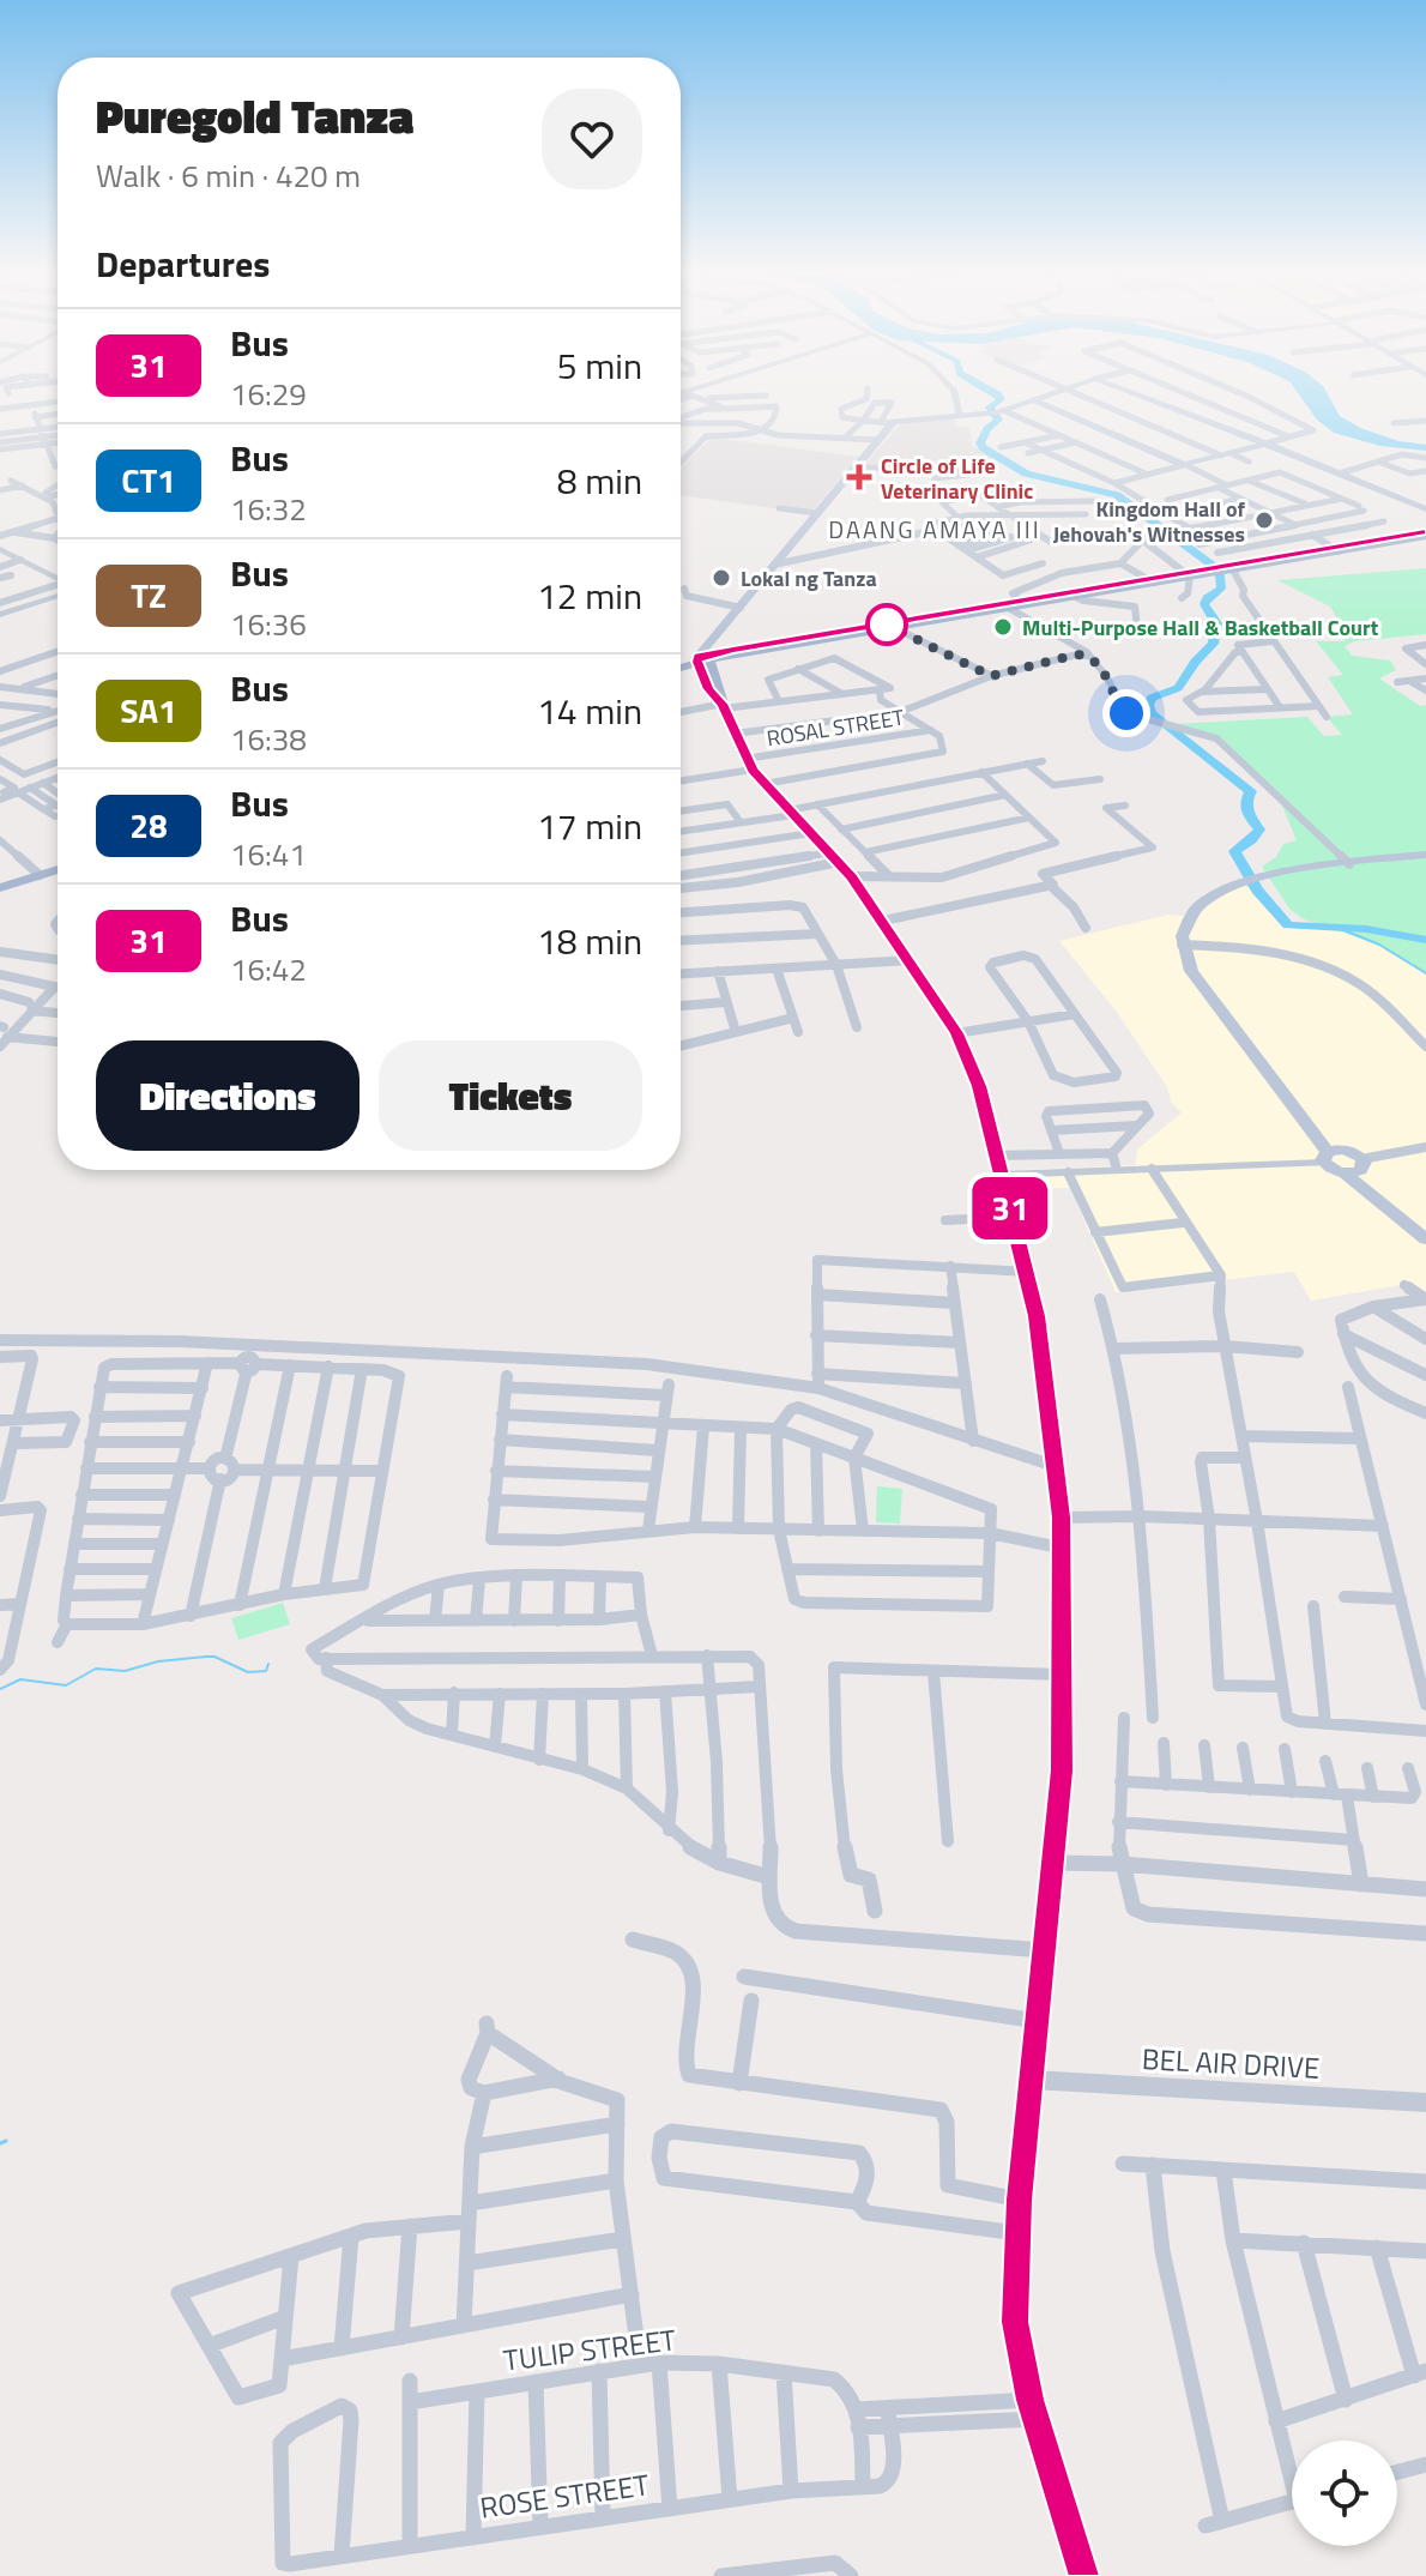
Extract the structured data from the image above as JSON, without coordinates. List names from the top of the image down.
{
  "streets": {
    "street": [
      "ROSAL STREET",
      "BEL AIR DRIVE",
      "TULIP STREET",
      "ROSE STREET"
    ]
  },
  "districts": ["DAANG AMAYA III"],
  "places": {
    "health": ["Circle of Life Veterinary Clinic"],
    "other": ["Kingdom Hall of Jehovah's Witnesses", "Lokal ng Tanza", "Multi-Purpose Hall & Basketball Court"]
  },
  "lines": ["bus line 31"],
  "page": {
    "on_map": "31",
    "heading": [
      ["Puregold Tanza", "Walk · 6 min · 420 m"],
      "Departures"
    ],
    "list": [
      {
        "mark": "31",
        "name": "Bus",
        "note": "16:29",
        "value": "5 min"
      },
      {
        "mark": "CT1",
        "name": "Bus",
        "note": "16:32",
        "value": "8 min"
      },
      {
        "mark": "TZ",
        "name": "Bus",
        "note": "16:36",
        "value": "12 min"
      },
      {
        "mark": "SA1",
        "name": "Bus",
        "note": "16:38",
        "value": "14 min"
      },
      {
        "mark": "28",
        "name": "Bus",
        "note": "16:41",
        "value": "17 min"
      },
      {
        "mark": "31",
        "name": "Bus",
        "note": "16:42",
        "value": "18 min"
      }
    ],
    "buttons": ["Directions", "Tickets"]
  }
}
